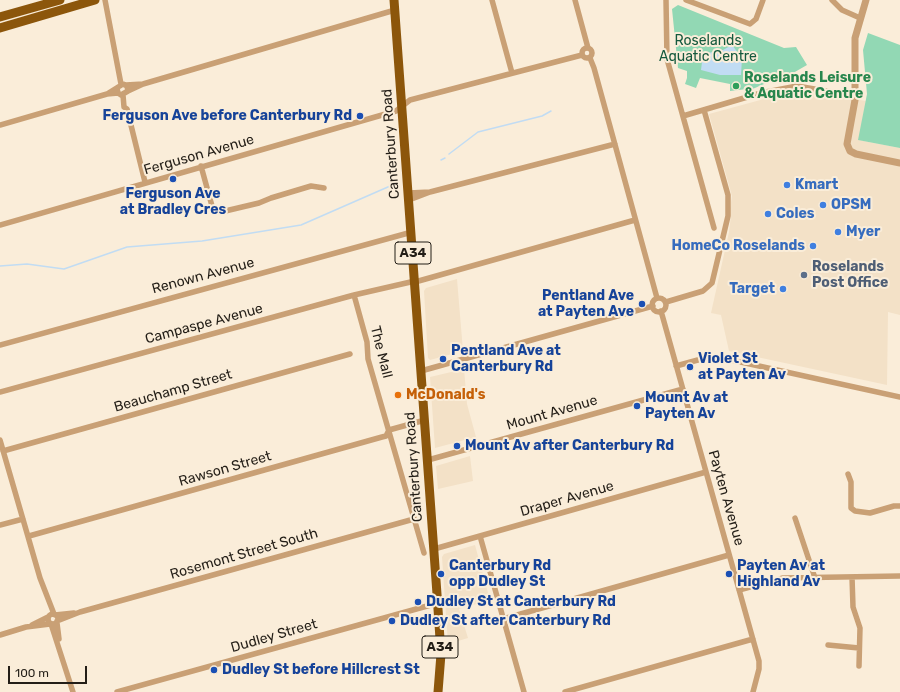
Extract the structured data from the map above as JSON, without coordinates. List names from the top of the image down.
{
  "streets": {
    "highway": ["Canterbury Road", "A34"],
    "street": [
      "Ferguson Avenue",
      "Renown Avenue",
      "Campaspe Avenue",
      "The Mall",
      "Beauchamp Street",
      "Mount Avenue",
      "Rawson Street",
      "Payten Avenue",
      "Draper Avenue",
      "Rosemont Street South",
      "Dudley Street"
    ]
  },
  "crossings": [
    ["Canterbury Road", "Ferguson Avenue"],
    ["Canterbury Road", "Renown Avenue"],
    ["Canterbury Road", "Campaspe Avenue"],
    ["Canterbury Road", "Mount Avenue"],
    ["Canterbury Road", "Rawson Street"],
    ["Canterbury Road", "Draper Avenue"],
    ["Canterbury Road", "Dudley Street"],
    ["Campaspe Avenue", "The Mall"],
    ["The Mall", "Rawson Street"],
    ["The Mall", "Rosemont Street South"],
    ["Mount Avenue", "Payten Avenue"],
    ["Payten Avenue", "Draper Avenue"]
  ],
  "parks": ["Roselands Aquatic Centre"],
  "places": [
    "Roselands Leisure & Aquatic Centre",
    "Ferguson Ave before Canterbury Rd",
    "Ferguson Ave at Bradley Cres",
    "Kmart",
    "OPSM",
    "Coles",
    "Myer",
    "HomeCo Roselands",
    "Roselands Post Office",
    "Target",
    "Pentland Ave at Payten Ave",
    "Pentland Ave at Canterbury Rd",
    "Violet St at Payten Av",
    "McDonald's",
    "Mount Av at Payten Av",
    "Mount Av after Canterbury Rd",
    "Canterbury Rd opp Dudley St",
    "Payten Av at Highland Av",
    "Dudley St at Canterbury Rd",
    "Dudley St after Canterbury Rd",
    "Dudley St before Hillcrest St"
  ],
  "scale_bar": "100 m"
}
